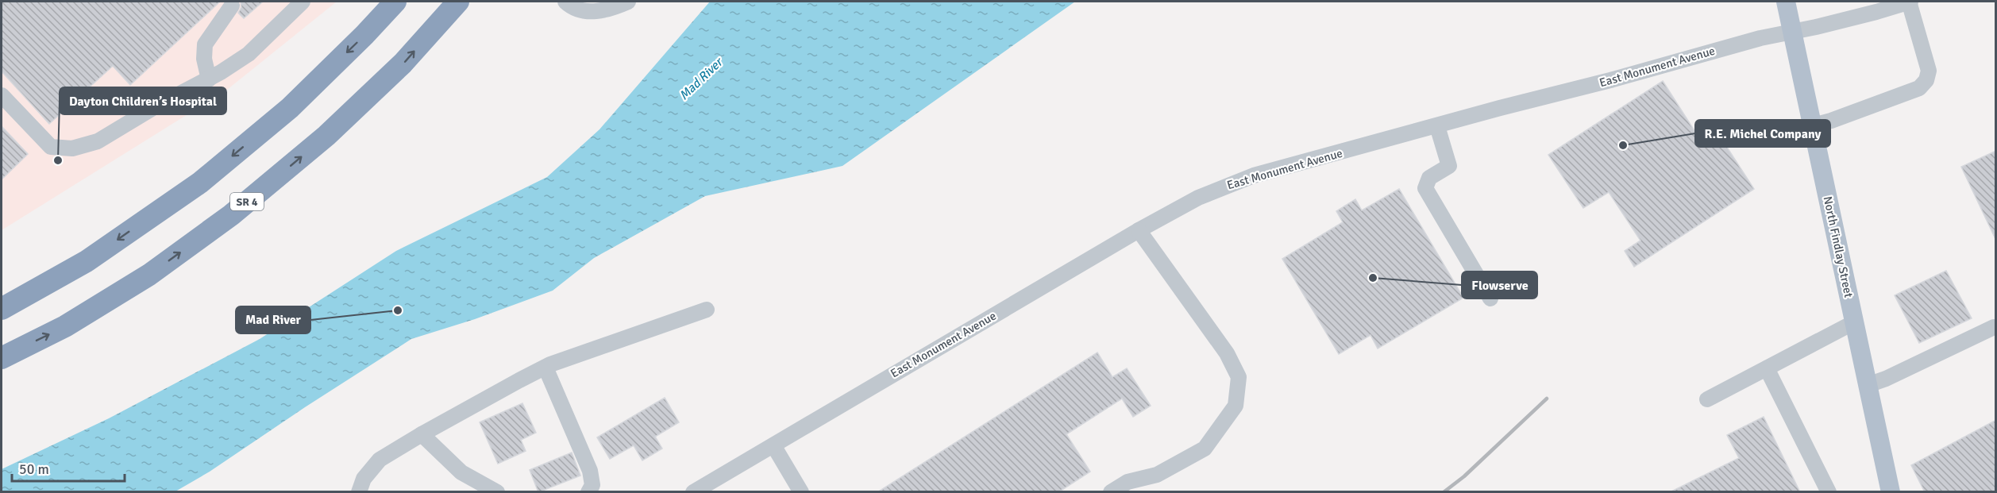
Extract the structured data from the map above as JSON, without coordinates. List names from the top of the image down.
{
  "streets": {
    "highway": ["SR 4"],
    "main road": ["North Findlay Street"],
    "street": ["East Monument Avenue"]
  },
  "crossings": [
    ["East Monument Avenue", "North Findlay Street"]
  ],
  "water": ["Mad River"],
  "places": [
    "R.E. Michel Company",
    "Dayton Children’s Hospital",
    "Flowserve",
    "Mad River"
  ],
  "scale_bar": "50 m"
}
